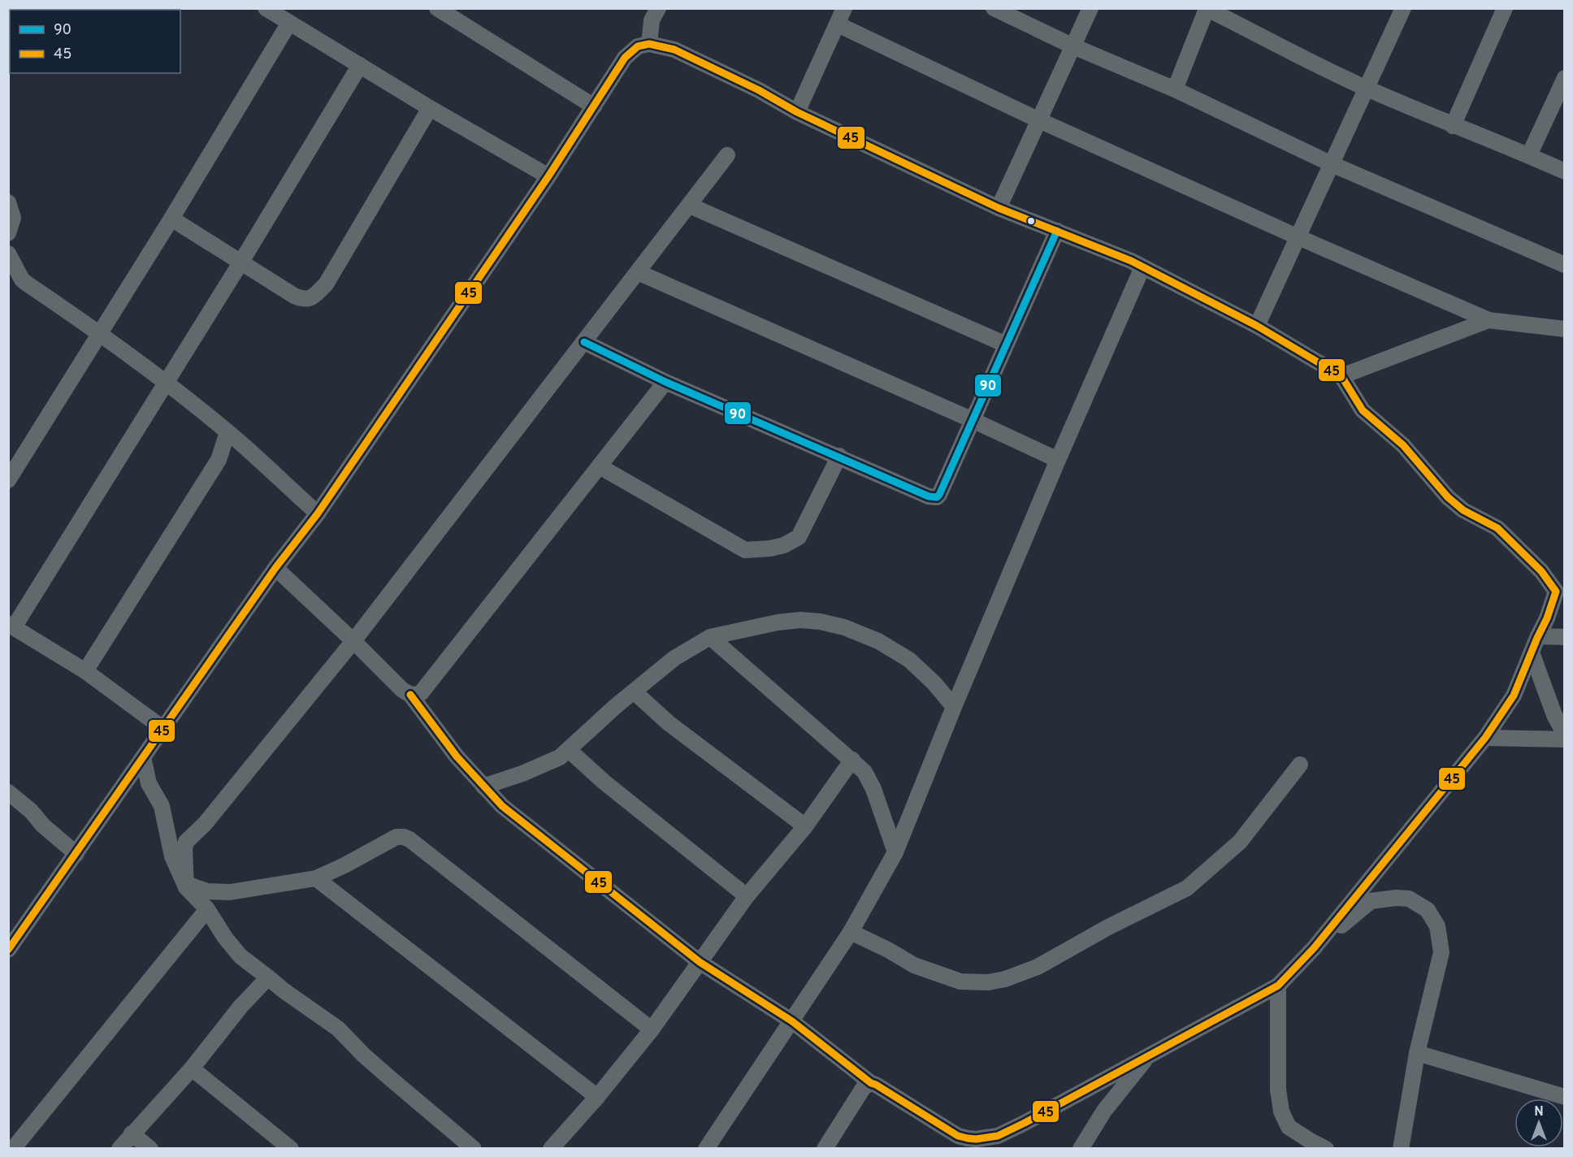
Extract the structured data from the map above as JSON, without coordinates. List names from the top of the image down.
{
  "lines": ["transit line 45", "transit line 90"],
  "legend": ["90", "45"],
  "north": "top"
}
